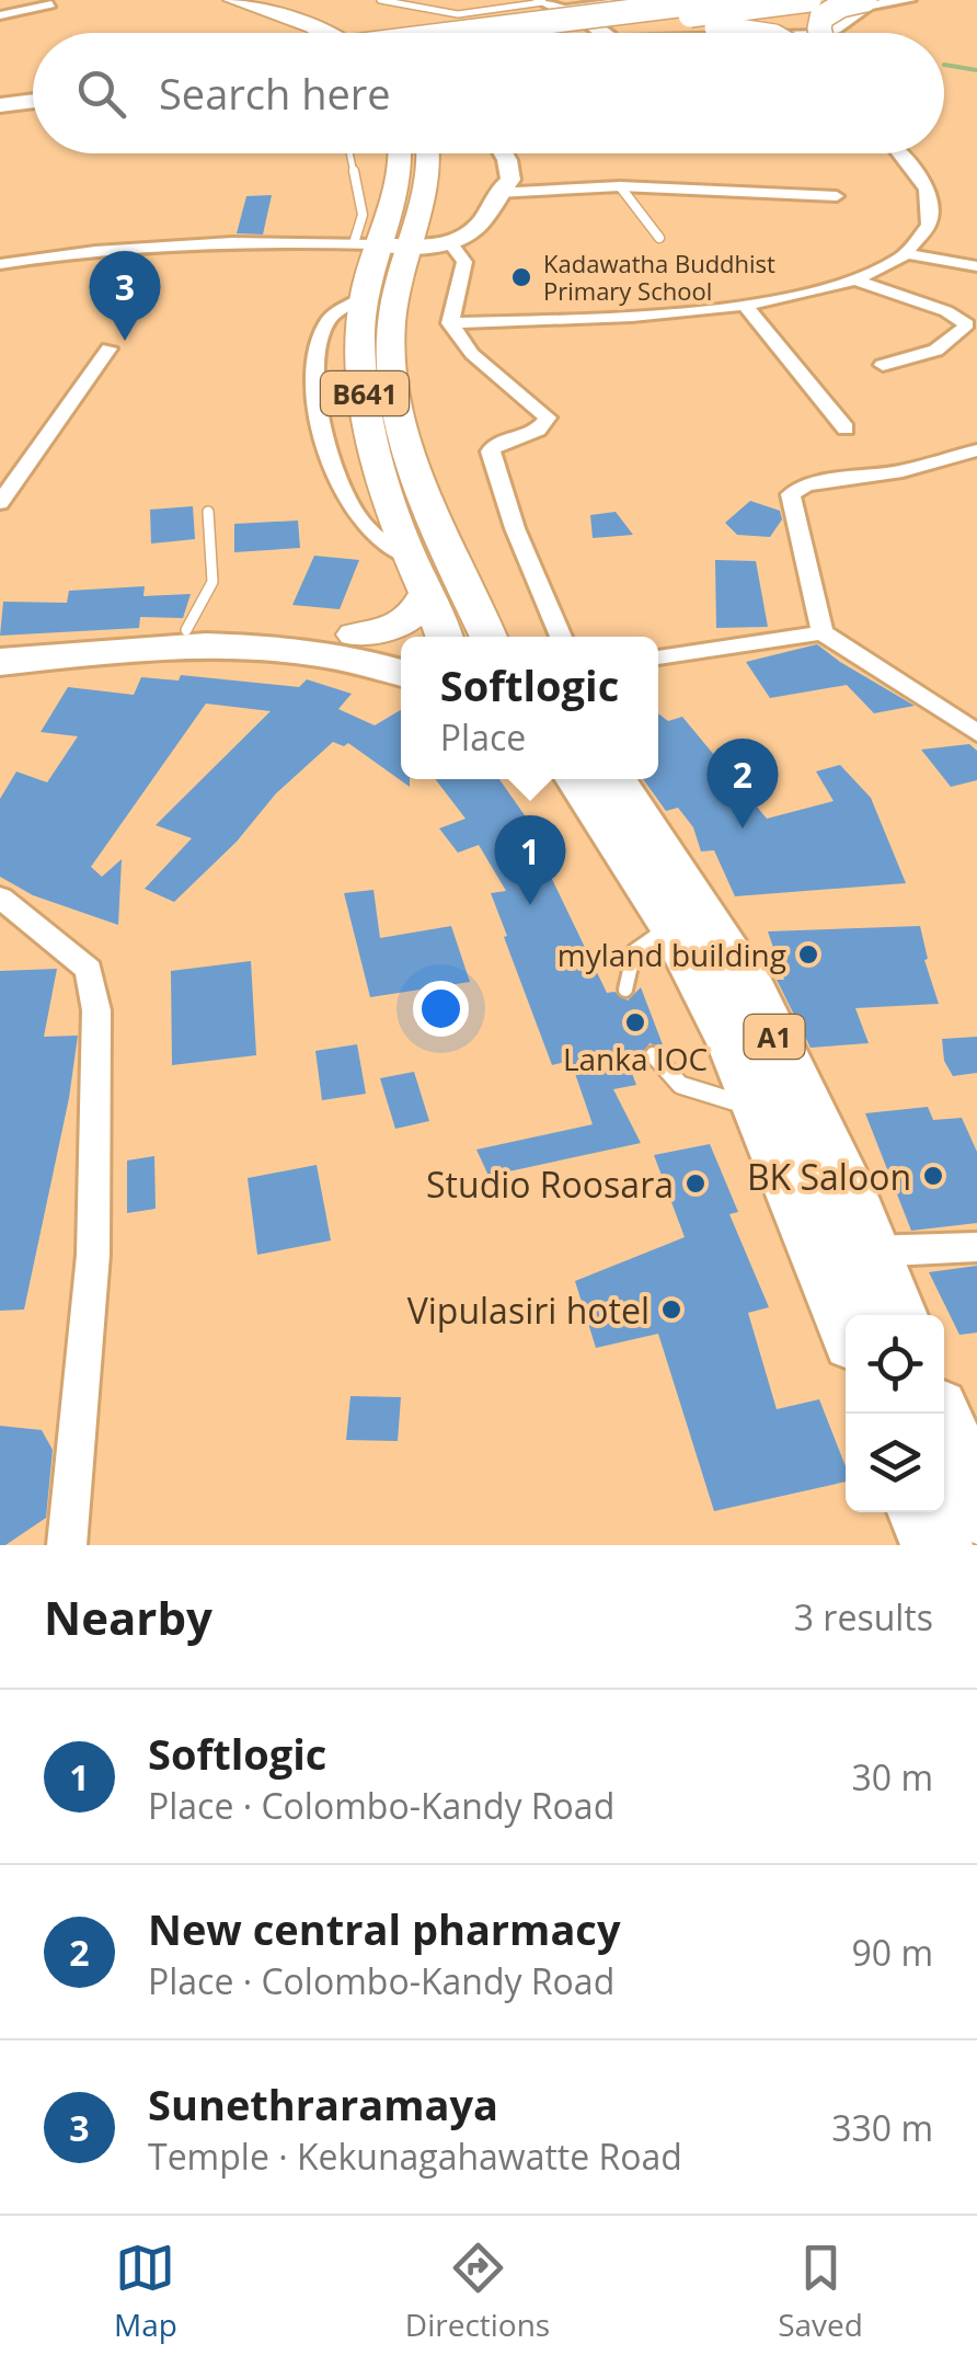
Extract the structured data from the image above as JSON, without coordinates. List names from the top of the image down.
{
  "streets": {
    "highway": ["A1"],
    "main road": ["B641"]
  },
  "places": [
    "Kadawatha Buddhist Primary School",
    "myland building",
    "Lanka IOC",
    "BK Saloon",
    "Studio Roosara",
    "Vipulasiri hotel"
  ],
  "page": {
    "search": "Search here",
    "pins": ["3", "2", "1"],
    "popup": ["Softlogic", "Place"],
    "heading": ["Nearby", "3 results"],
    "list": [
      {
        "mark": "1",
        "name": "Softlogic",
        "note": "Place · Colombo-Kandy Road",
        "value": "30 m"
      },
      {
        "mark": "2",
        "name": "New central pharmacy",
        "note": "Place · Colombo-Kandy Road",
        "value": "90 m"
      },
      {
        "mark": "3",
        "name": "Sunethraramaya",
        "note": "Temple · Kekunagahawatte Road",
        "value": "330 m"
      }
    ],
    "nav": ["Map", "Directions", "Saved"]
  }
}
